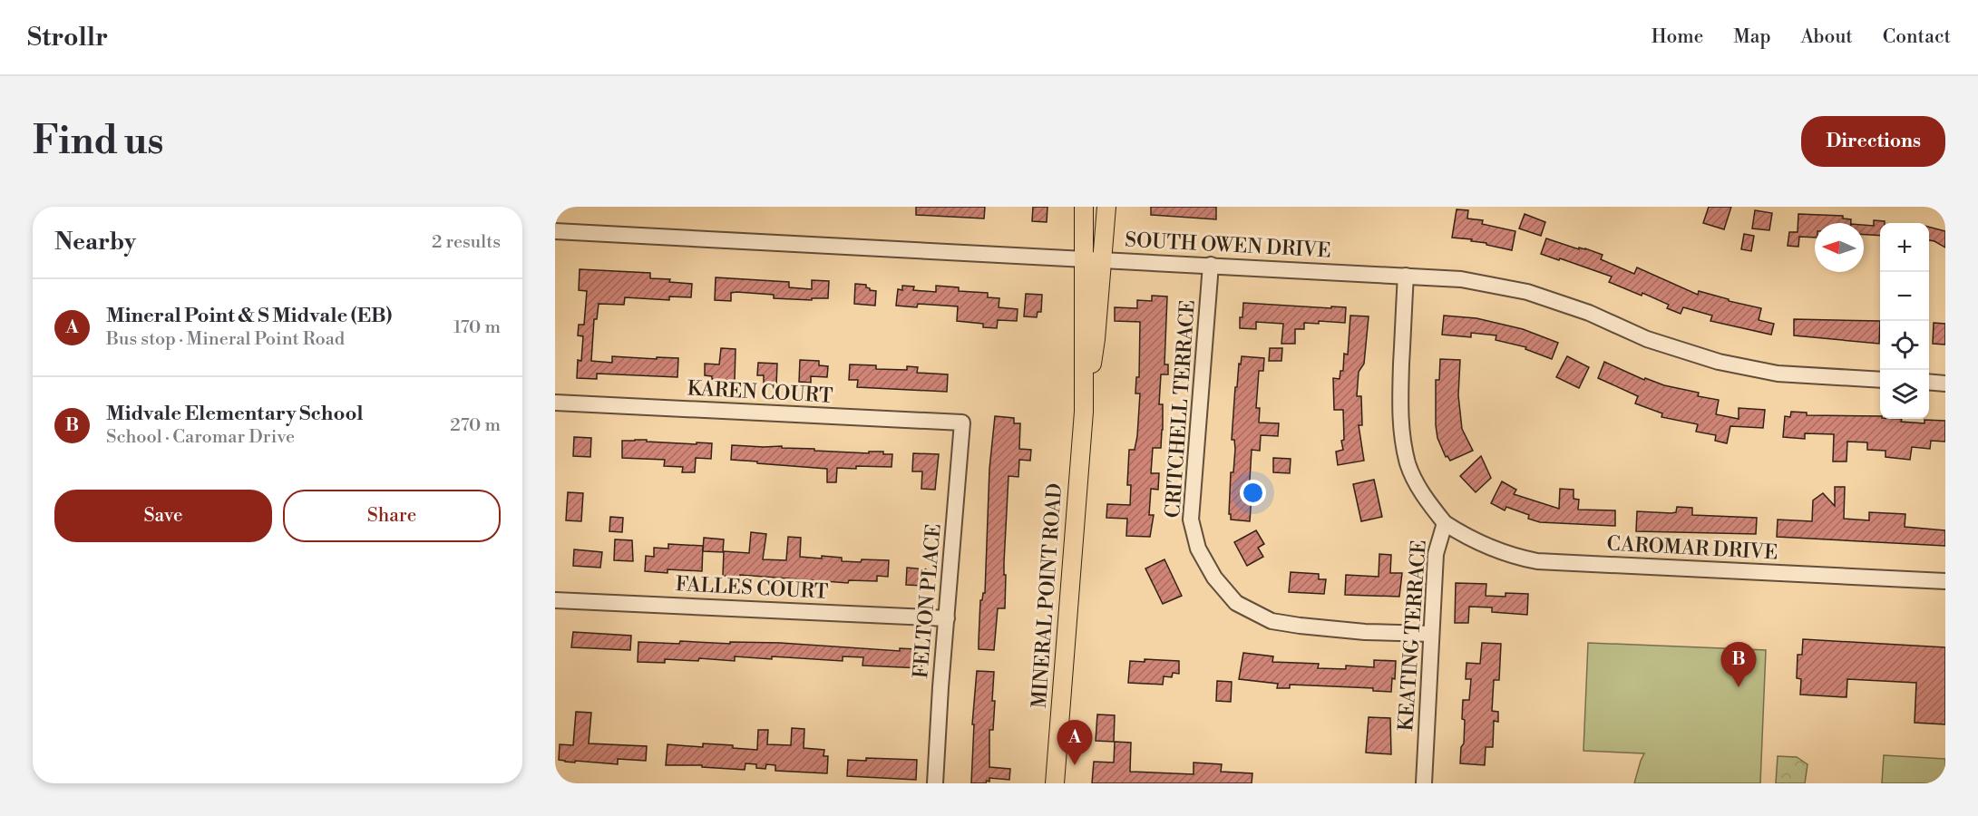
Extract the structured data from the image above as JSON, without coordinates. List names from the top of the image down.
{
  "streets": {
    "main road": ["MINERAL POINT ROAD"],
    "street": [
      "SOUTH OWEN DRIVE",
      "KAREN COURT",
      "CRITCHELL TERRACE",
      "CAROMAR DRIVE",
      "FALLES COURT",
      "FELTON PLACE",
      "KEATING TERRACE"
    ]
  },
  "crossings": [
    ["SOUTH OWEN DRIVE", "CRITCHELL TERRACE"],
    ["SOUTH OWEN DRIVE", "MINERAL POINT ROAD"],
    ["SOUTH OWEN DRIVE", "KEATING TERRACE"],
    ["KAREN COURT", "FELTON PLACE"],
    ["CRITCHELL TERRACE", "KEATING TERRACE"],
    ["CAROMAR DRIVE", "KEATING TERRACE"],
    ["FALLES COURT", "FELTON PLACE"]
  ],
  "north": "left",
  "page": {
    "header": "Strollr",
    "nav": [
      "Home",
      "Map",
      "About",
      "Contact"
    ],
    "buttons": [
      "Directions",
      ["Save", "Share"]
    ],
    "title": "Find us",
    "heading": ["Nearby", "2 results"],
    "map_buttons": ["+", "−"],
    "list": [
      {
        "mark": "A",
        "name": "Mineral Point & S Midvale (EB)",
        "note": "Bus stop · Mineral Point Road",
        "value": "170 m"
      },
      {
        "mark": "B",
        "name": "Midvale Elementary School",
        "note": "School · Caromar Drive",
        "value": "270 m"
      }
    ],
    "pins": ["B", "A"]
  }
}
